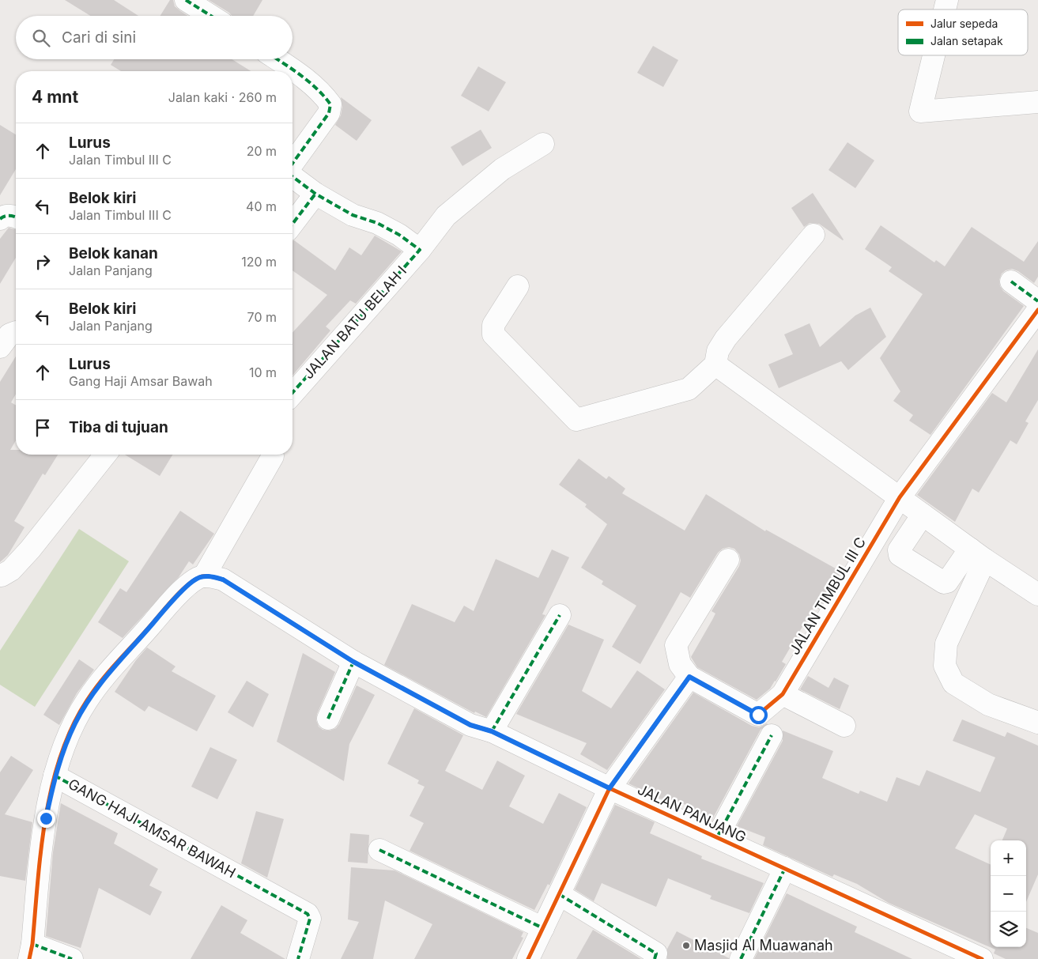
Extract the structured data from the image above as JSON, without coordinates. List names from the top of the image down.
{
  "streets": {
    "street": [
      "JALAN BATU BELAH I",
      "JALAN TIMBUL III C",
      "JALAN PANJANG",
      "GANG HAJI AMSAR BAWAH"
    ]
  },
  "places": ["Masjid Al Muawanah"],
  "legend": ["Jalur sepeda", "Jalan setapak"],
  "page": {
    "search": "Cari di sini",
    "heading": ["4 mnt", "Jalan kaki · 260 m"],
    "list": [
      ["Lurus", "Jalan Timbul III C", "20 m"],
      ["Belok kiri", "Jalan Timbul III C", "40 m"],
      ["Belok kanan", "Jalan Panjang", "120 m"],
      ["Belok kiri", "Jalan Panjang", "70 m"],
      ["Lurus", "Gang Haji Amsar Bawah", "10 m"],
      "Tiba di tujuan"
    ],
    "map_buttons": ["+", "−"]
  }
}
